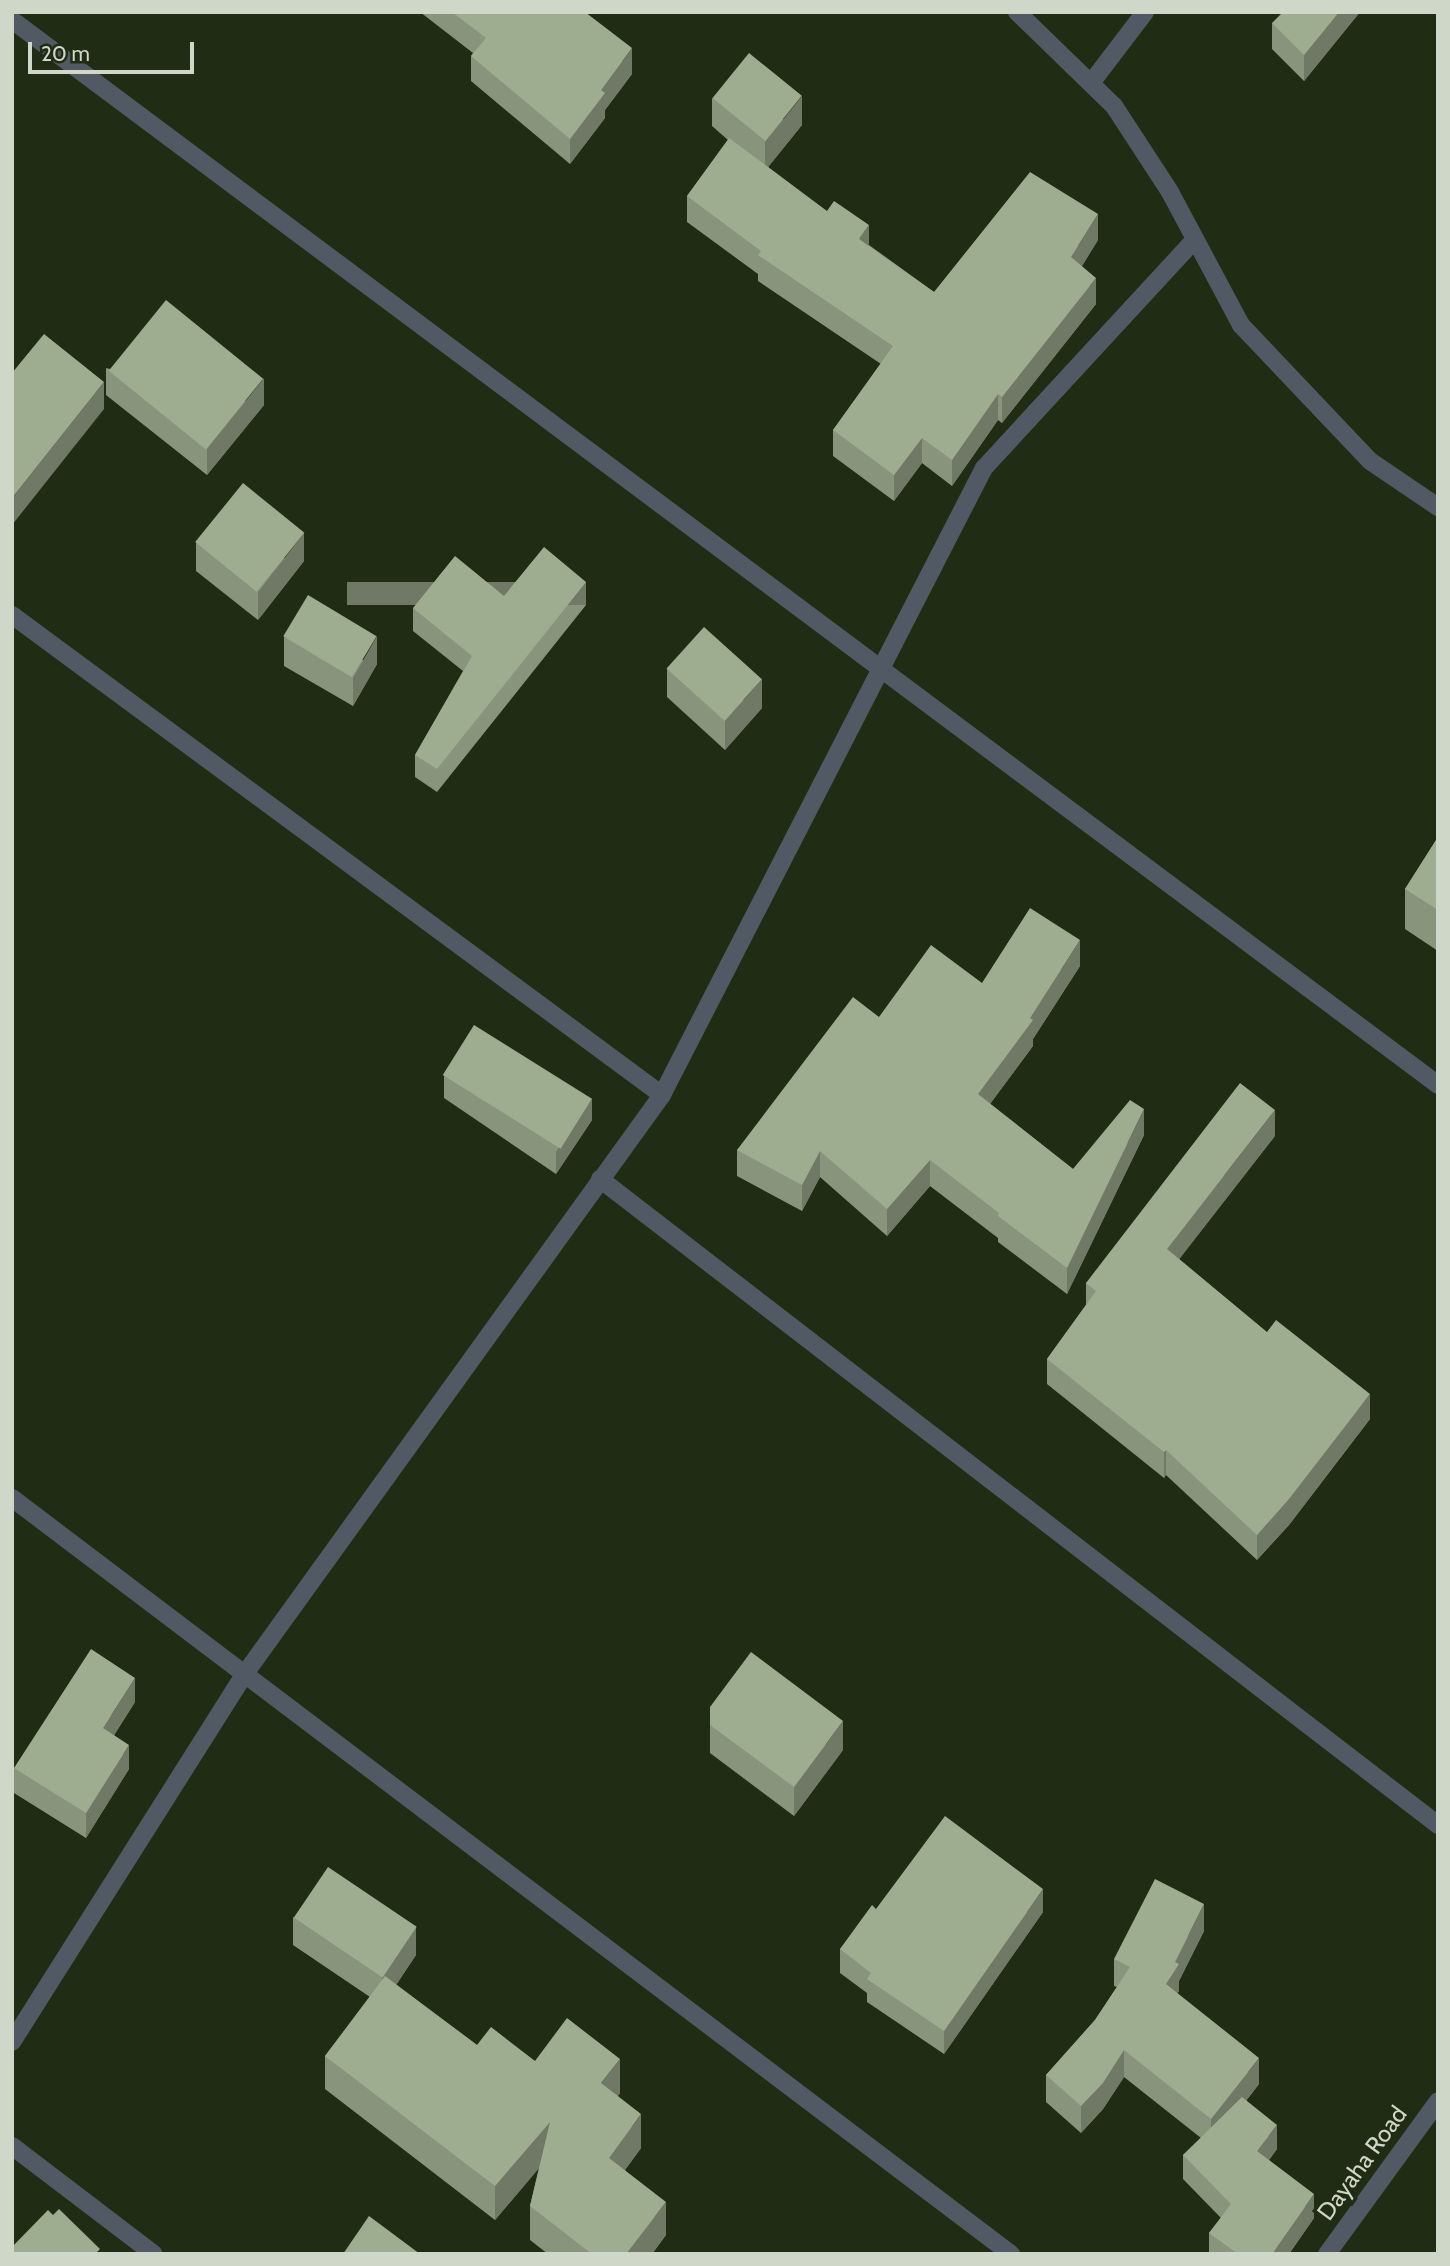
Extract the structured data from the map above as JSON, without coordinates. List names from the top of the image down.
{
  "streets": {
    "street": ["Dayaha Road"]
  },
  "scale_bar": "20 m"
}
